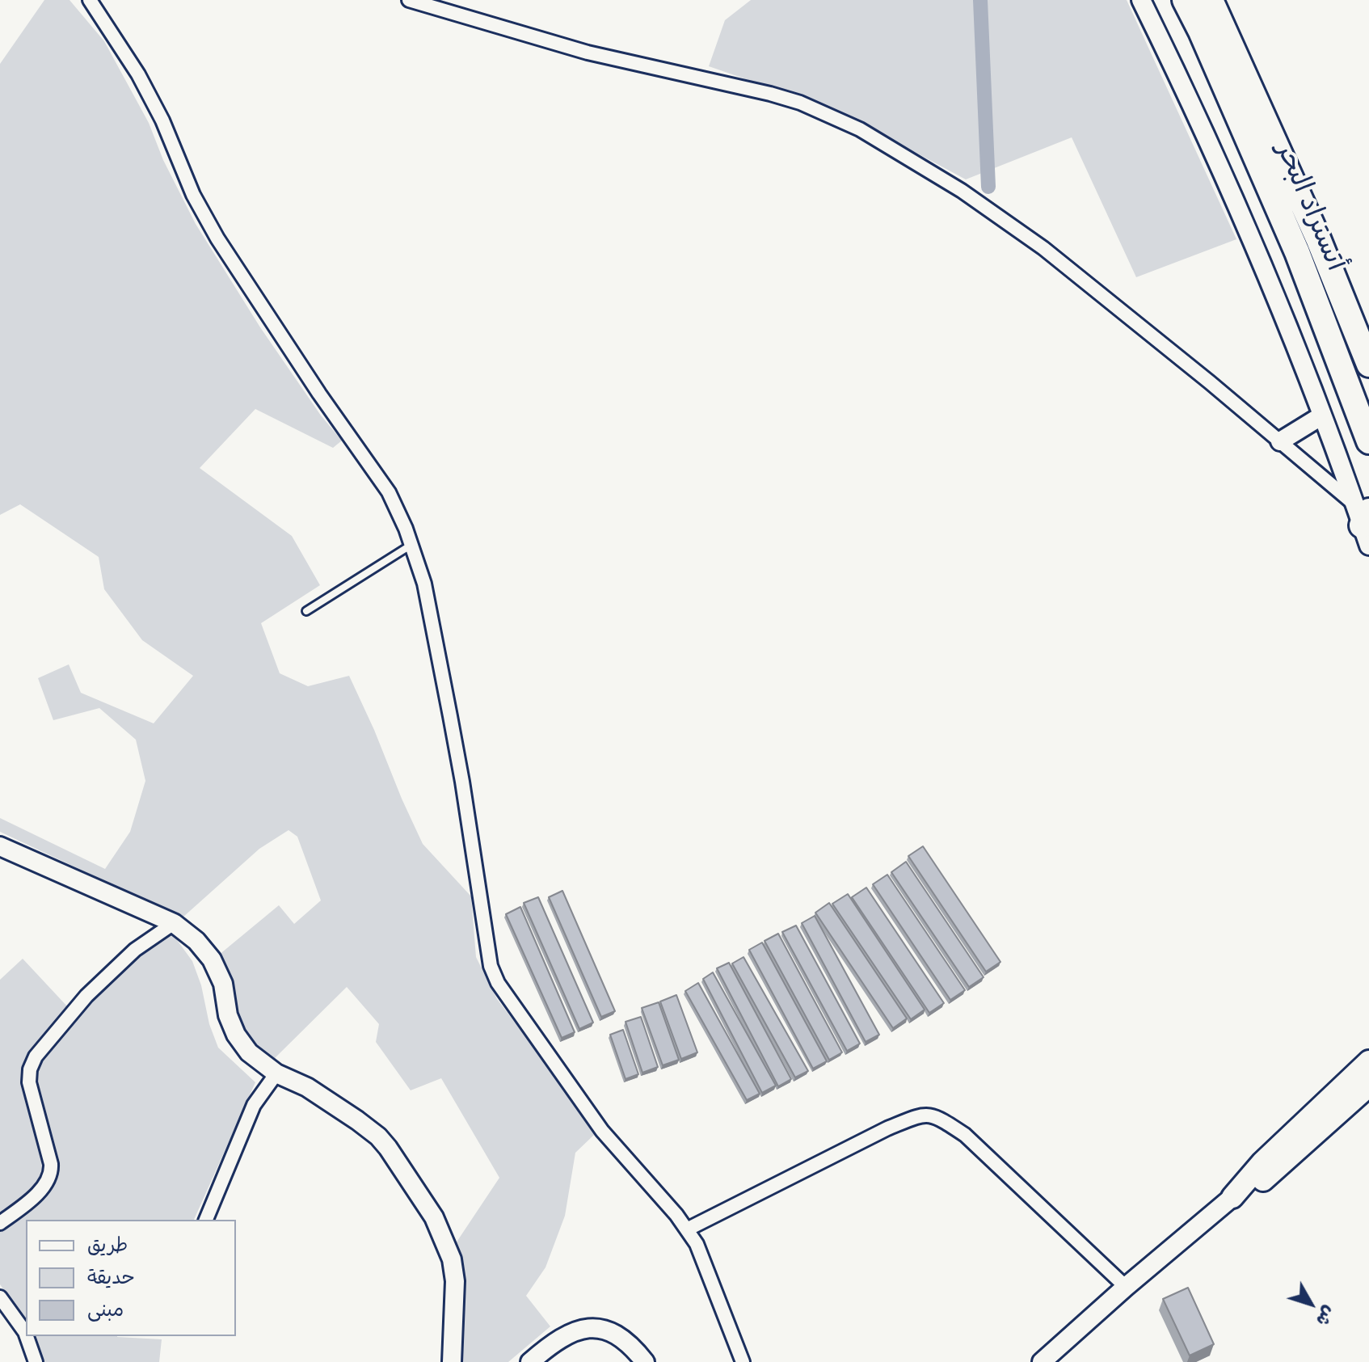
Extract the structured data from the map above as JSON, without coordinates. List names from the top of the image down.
{
  "streets": {
    "highway": ["أتستراد البحر"]
  },
  "legend": ["طريق", "حديقة", "مبنى"],
  "north": "bottom right"
}
